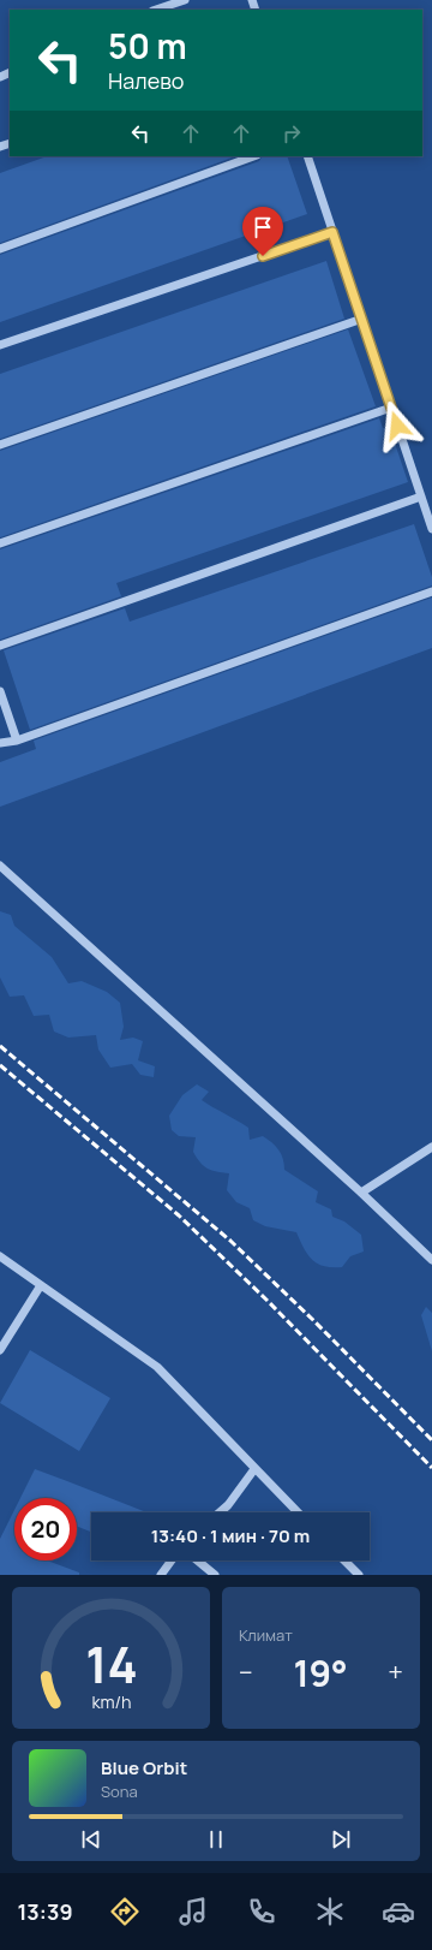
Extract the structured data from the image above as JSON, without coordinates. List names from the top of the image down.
{
  "page": {
    "turn": ["50 m", "Налево"],
    "limit": "20",
    "trip": "13:40 · 1 мин · 70 m",
    "tile": "Климат",
    "heat": ["−", "19°", "+"],
    "song": ["Blue Orbit", "Sona"],
    "tabs": "13:39",
    "gauge": ["14", "km/h"]
  }
}
